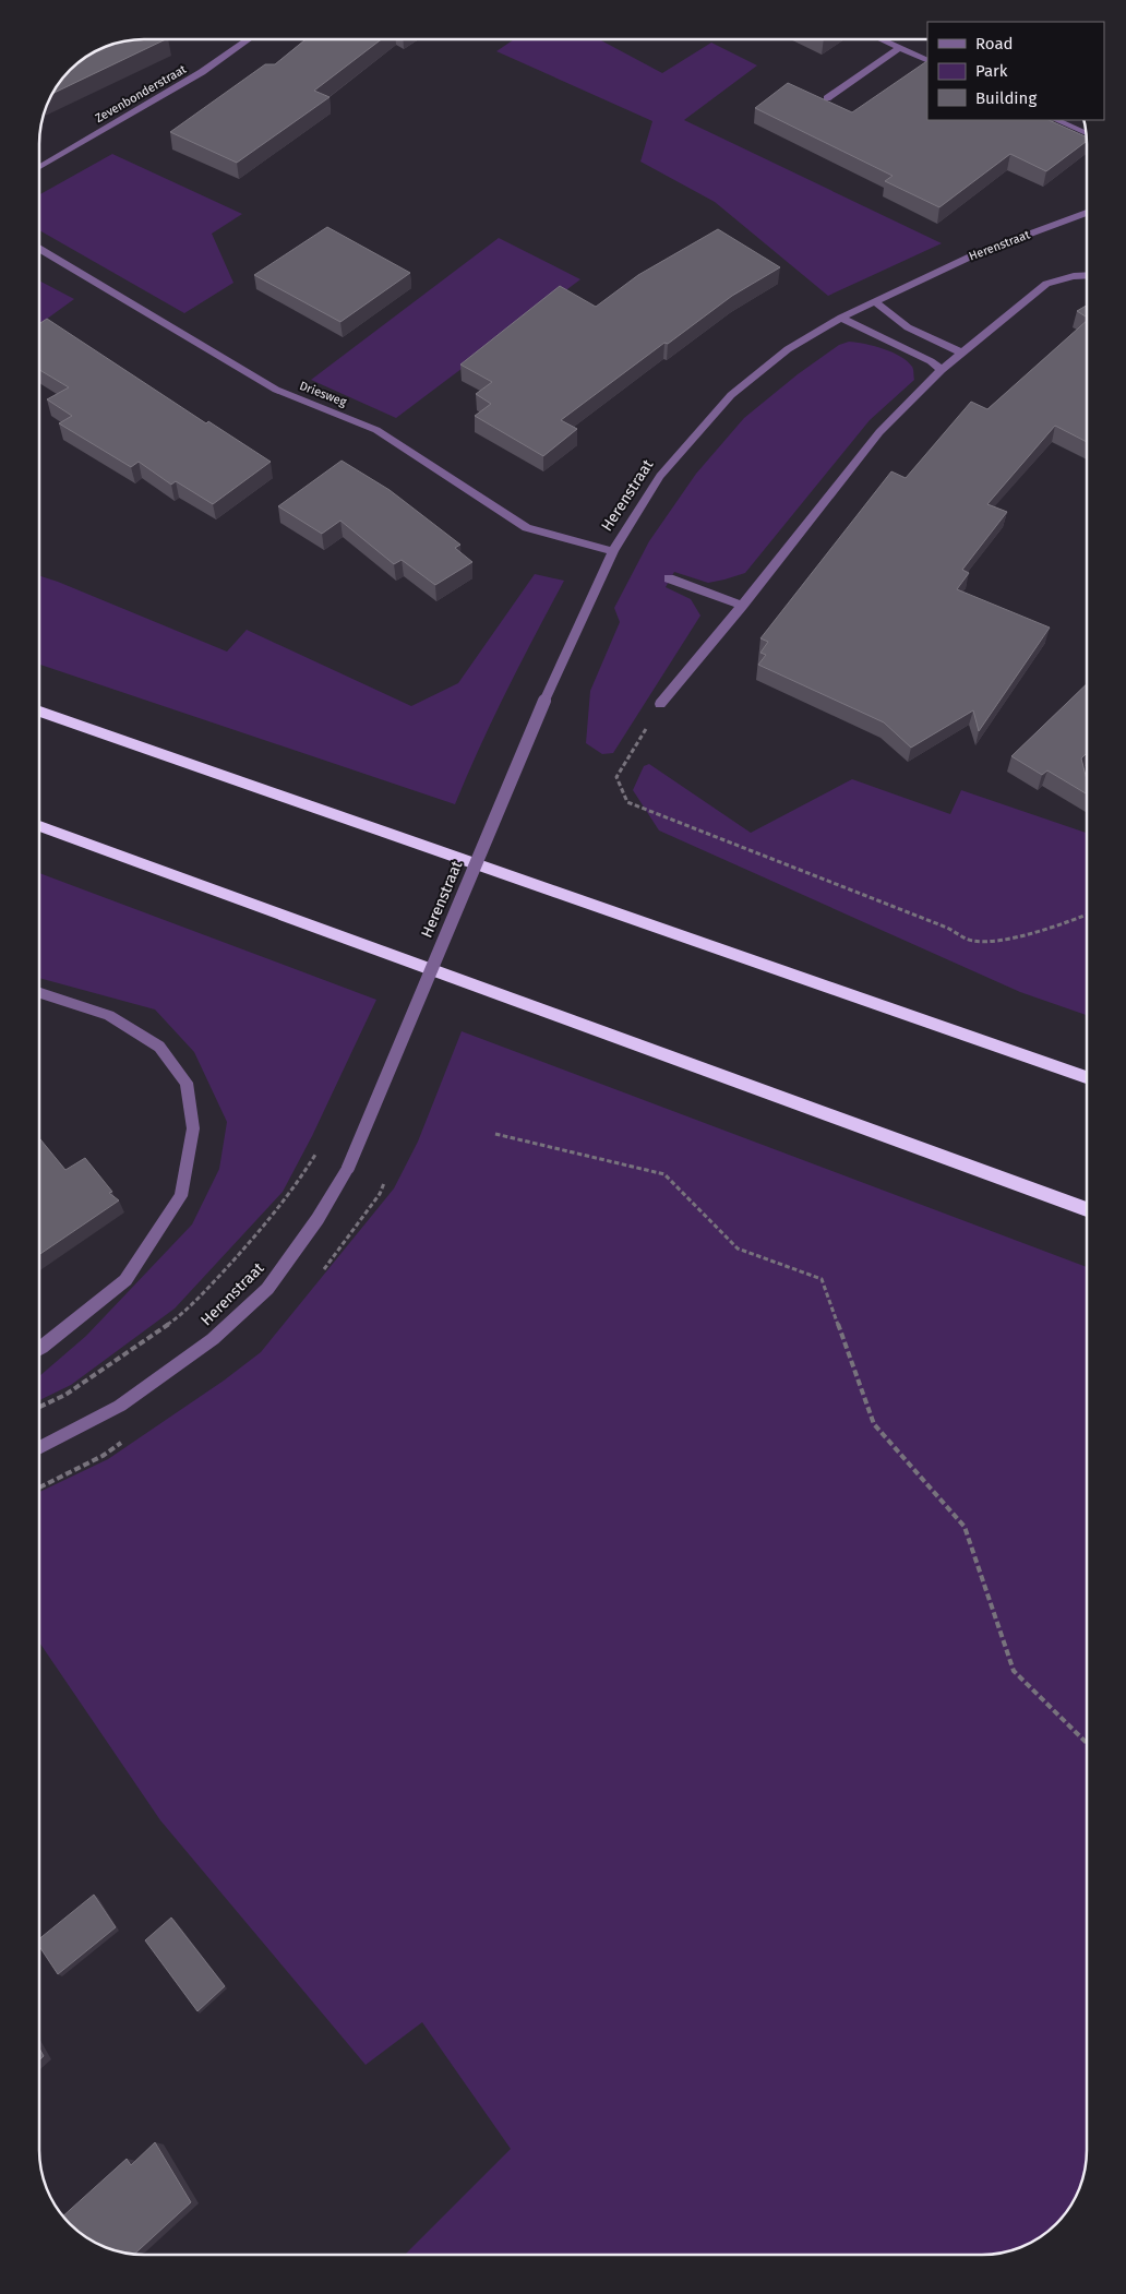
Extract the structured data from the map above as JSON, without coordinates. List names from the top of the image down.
{
  "streets": {
    "street": ["Zevenbonderstraat", "Herenstraat", "Driesweg"]
  },
  "crossings": [
    ["Herenstraat", "Driesweg"]
  ],
  "legend": ["Road", "Park", "Building"]
}
